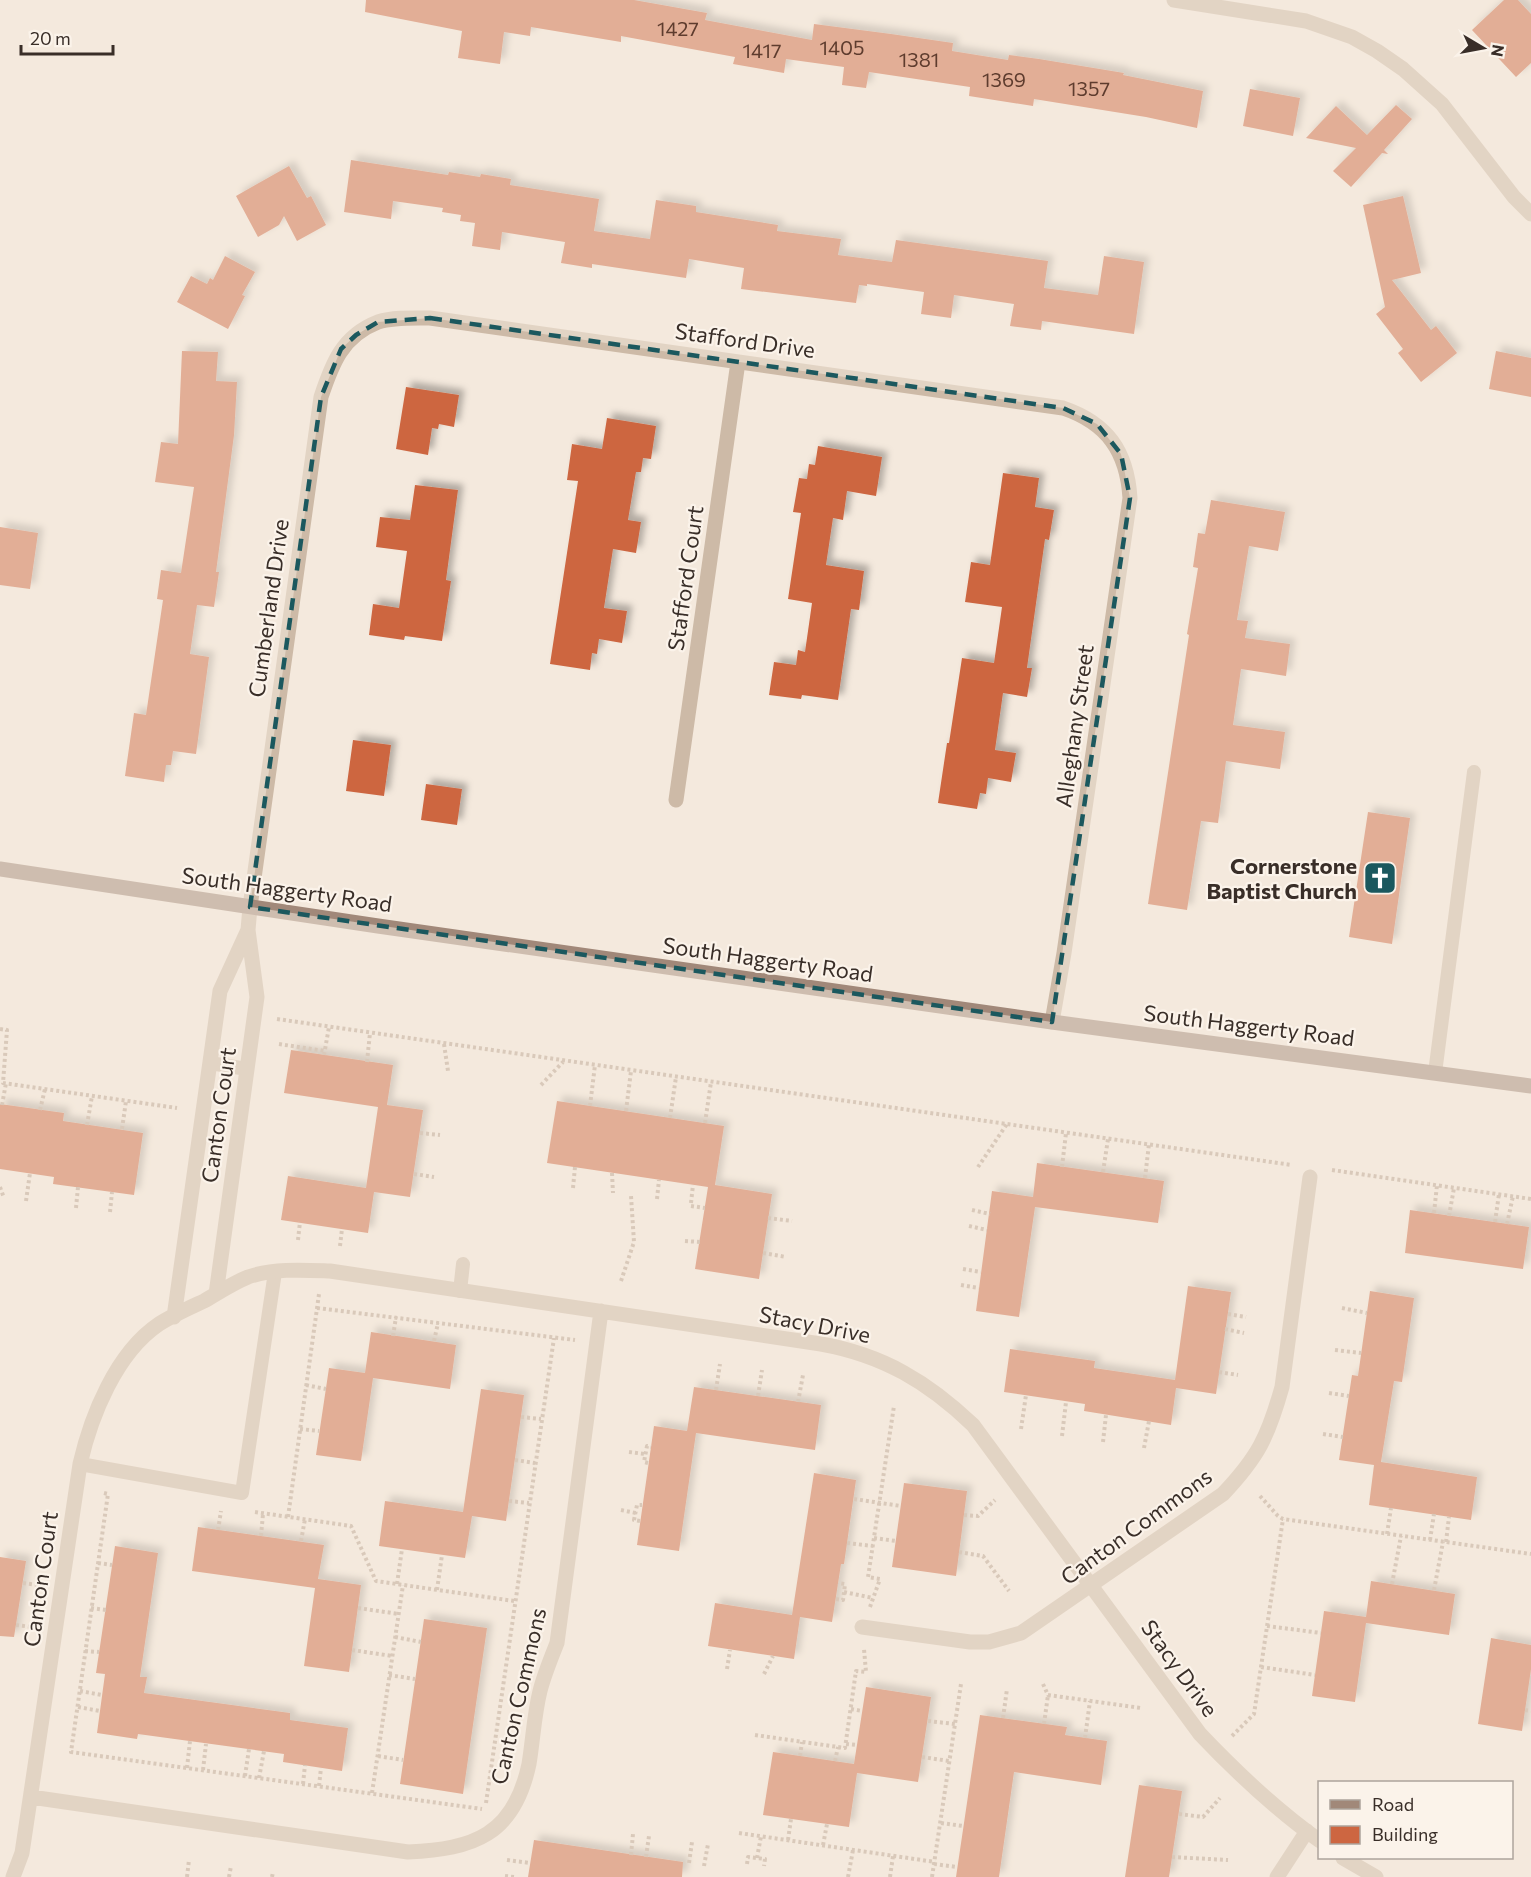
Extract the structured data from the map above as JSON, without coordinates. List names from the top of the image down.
{
  "streets": {
    "main road": ["South Haggerty Road"],
    "street": [
      "Stafford Drive",
      "Stafford Court",
      "Cumberland Drive",
      "Alleghany Street",
      "Canton Court",
      "Stacy Drive",
      "Canton Commons"
    ]
  },
  "crossings": [
    ["Stafford Drive", "Stafford Court"],
    ["Stafford Drive", "Cumberland Drive"],
    ["Stafford Drive", "Alleghany Street"],
    ["Cumberland Drive", "South Haggerty Road"],
    ["Cumberland Drive", "Canton Court"],
    ["Alleghany Street", "South Haggerty Road"],
    ["South Haggerty Road", "Canton Court"],
    ["Canton Court", "Stacy Drive"],
    ["Canton Court", "Canton Commons"],
    ["Stacy Drive", "Canton Commons"]
  ],
  "places": {
    "church": ["Cornerstone Baptist Church"]
  },
  "house_numbers": [
    "1427",
    "1405",
    "1417",
    "1381",
    "1369",
    "1357"
  ],
  "legend": ["Road", "Building"],
  "scale_bar": "20 m",
  "north": "right"
}
